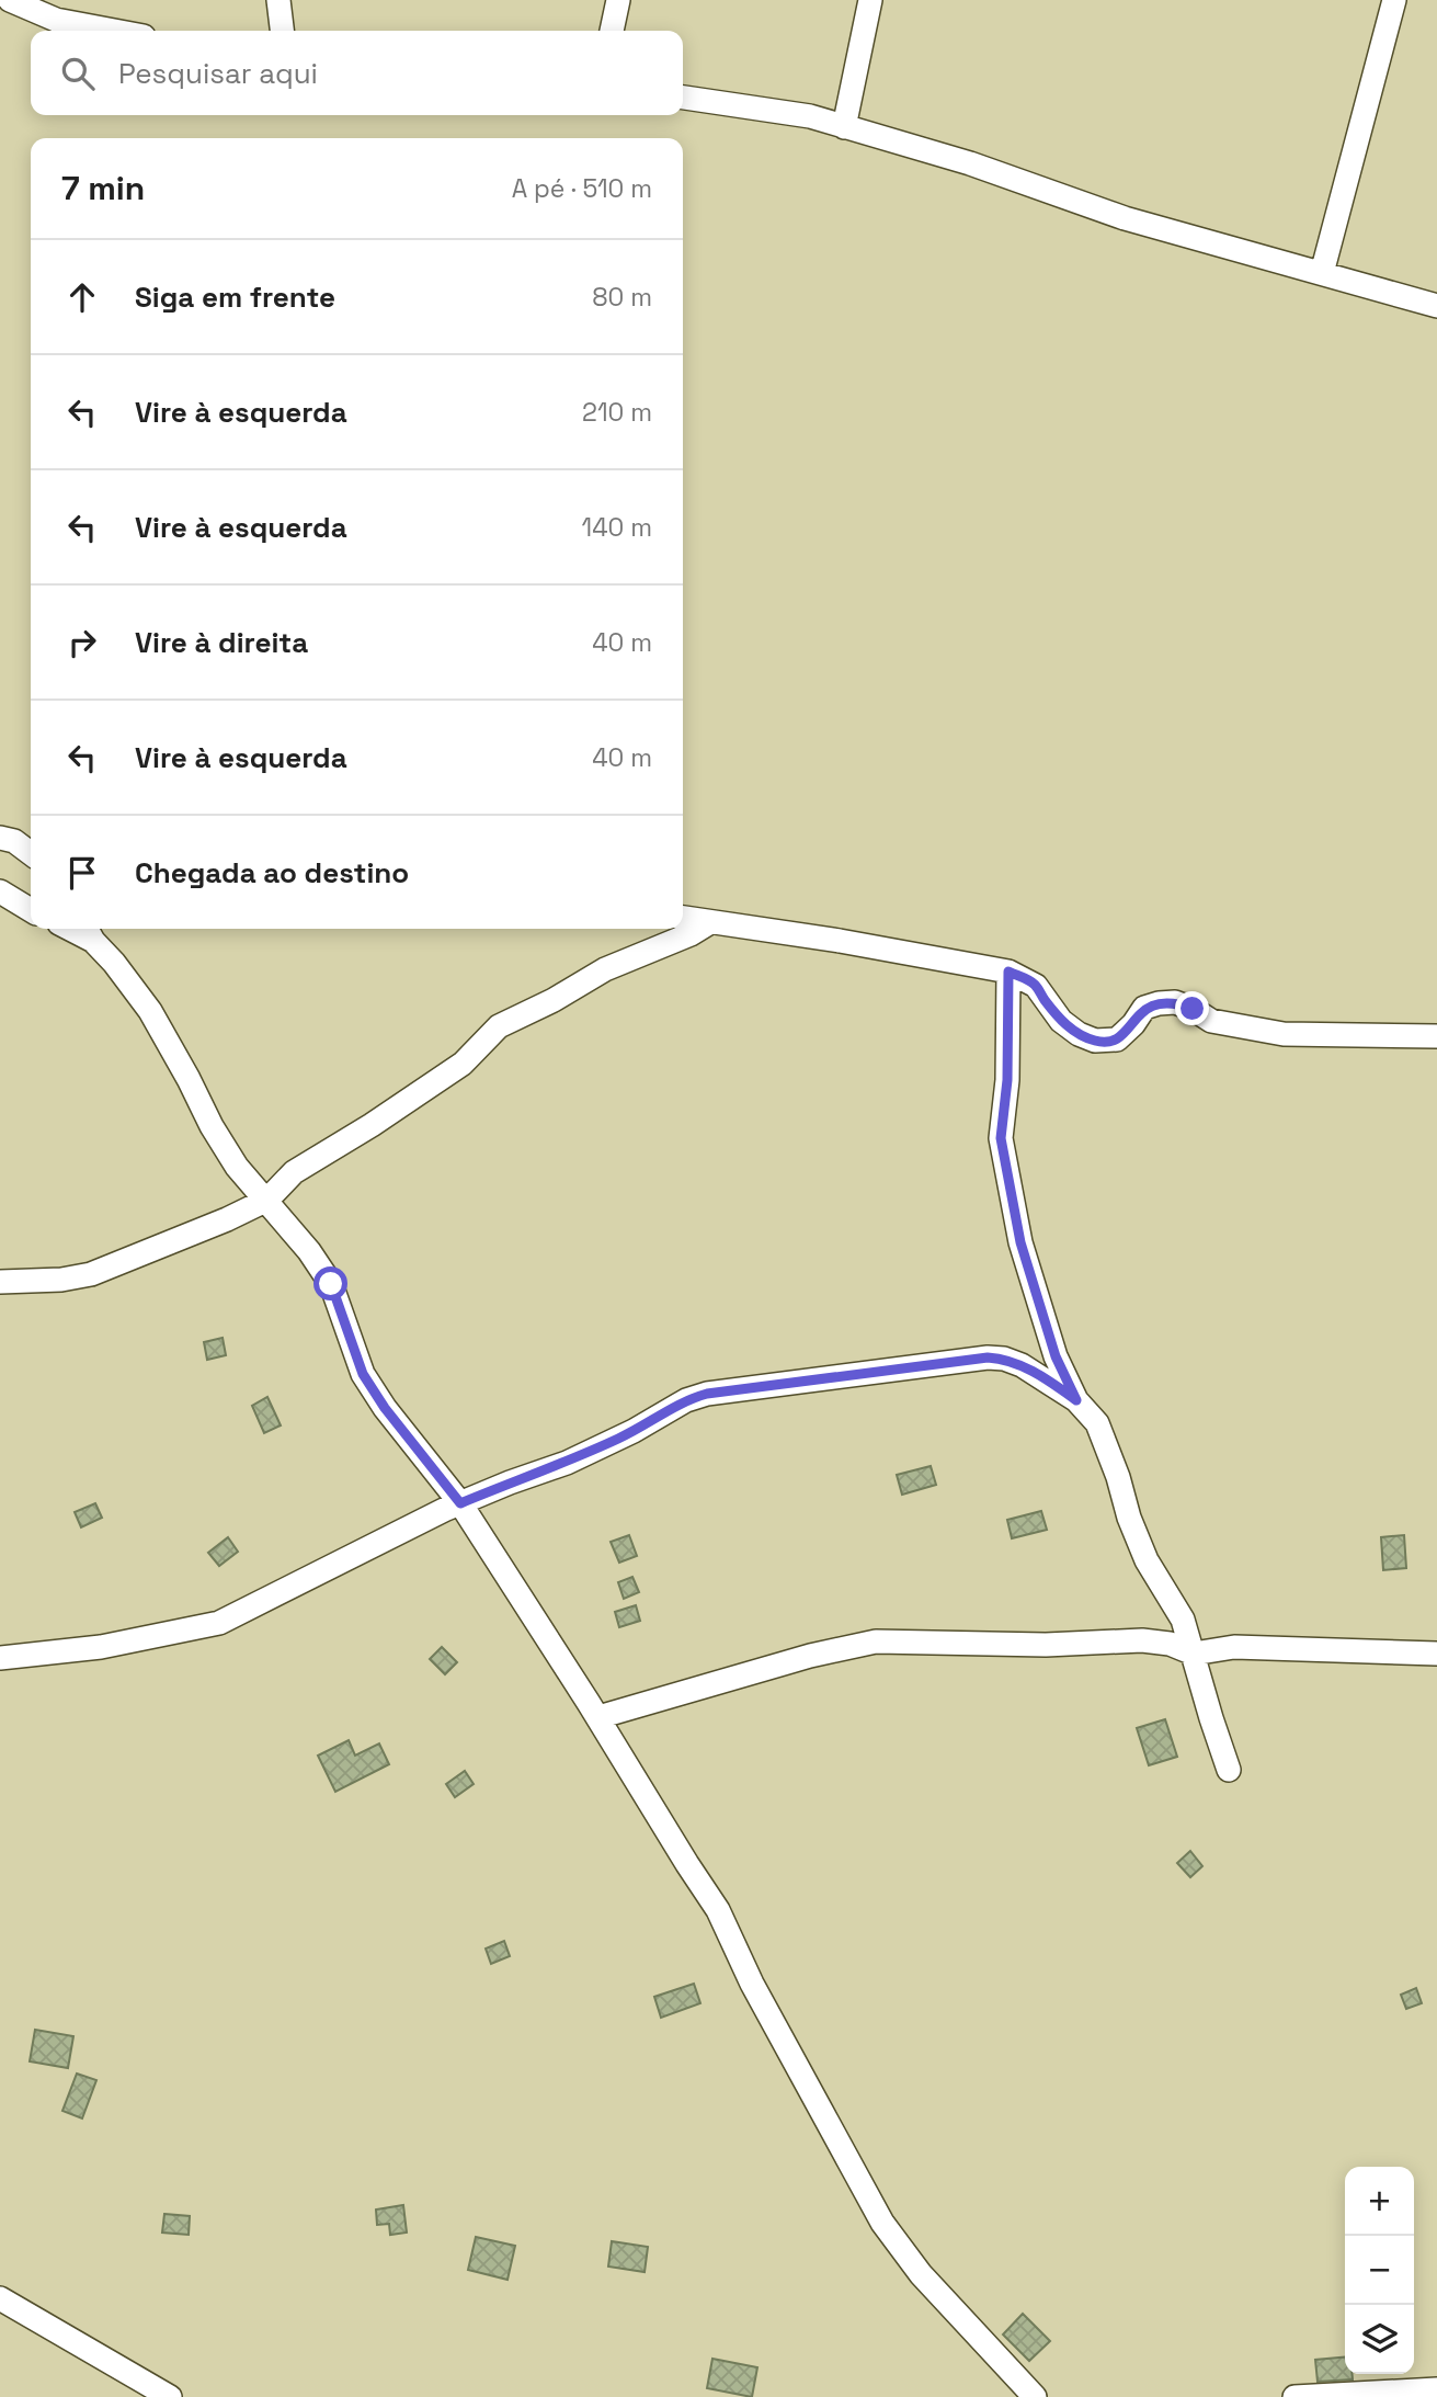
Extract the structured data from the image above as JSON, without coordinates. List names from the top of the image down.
{
  "page": {
    "search": "Pesquisar aqui",
    "heading": ["7 min", "A pé · 510 m"],
    "list": [
      ["Siga em frente", "80 m"],
      ["Vire à esquerda", "210 m"],
      ["Vire à esquerda", "140 m"],
      ["Vire à direita", "40 m"],
      ["Vire à esquerda", "40 m"],
      "Chegada ao destino"
    ],
    "map_buttons": ["+", "−"]
  }
}
